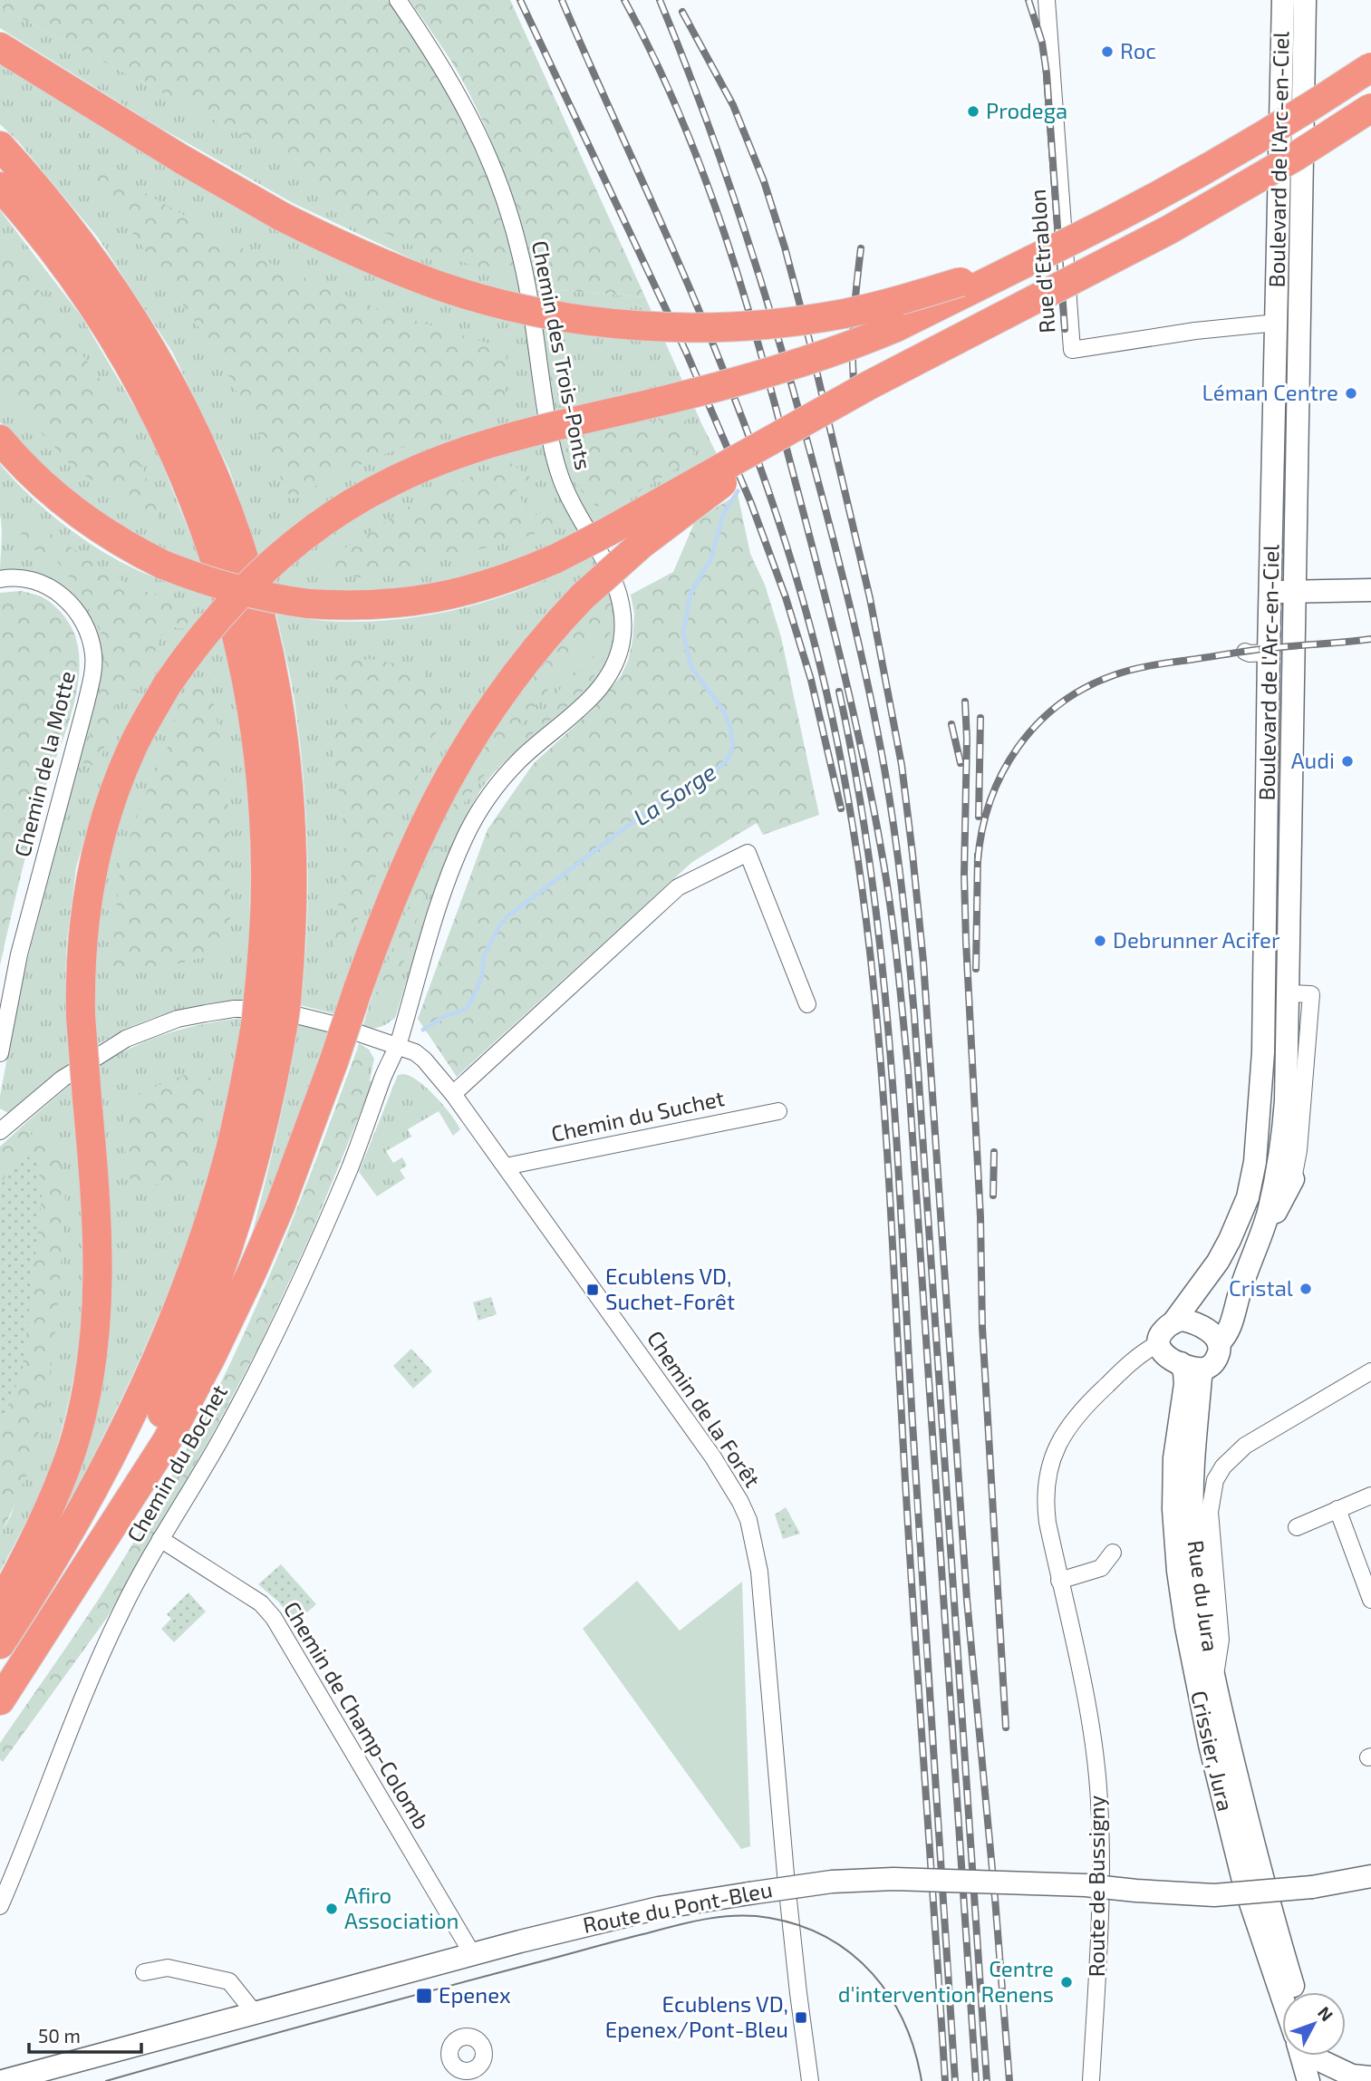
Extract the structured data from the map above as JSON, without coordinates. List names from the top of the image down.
{
  "streets": {
    "main road": [
      "Boulevard de l'Arc-en-Ciel",
      "Rue du Jura",
      "Crissier, Jura",
      "Route de Bussigny",
      "Route du Pont-Bleu"
    ],
    "street": [
      "Rue d'Etrablon",
      "Chemin des Trois-Ponts",
      "Chemin de la Motte",
      "Chemin du Suchet",
      "Chemin de la Forêt",
      "Chemin du Bochet",
      "Chemin de Champ-Colomb"
    ]
  },
  "crossings": [
    ["Boulevard de l'Arc-en-Ciel", "Rue d'Etrablon"],
    ["Boulevard de l'Arc-en-Ciel", "Route de Bussigny"],
    ["Chemin des Trois-Ponts", "Chemin de la Forêt"],
    ["Chemin des Trois-Ponts", "Chemin du Bochet"],
    ["Chemin du Suchet", "Chemin de la Forêt"],
    ["Chemin de la Forêt", "Chemin du Bochet"],
    ["Chemin du Bochet", "Chemin de Champ-Colomb"],
    ["Chemin de Champ-Colomb", "Route du Pont-Bleu"]
  ],
  "water": ["La Sorge"],
  "places": {
    "other": [
      "Roc",
      "Prodega",
      "Léman Centre",
      "Audi",
      "Debrunner Acifer",
      "Cristal",
      "Afiro Association",
      "Centre d'intervention Renens"
    ],
    "transit": ["Ecublens VD, Suchet-Forêt", "Epenex", "Ecublens VD, Epenex/Pont-Bleu"]
  },
  "scale_bar": "50 m",
  "north": "top right"
}
